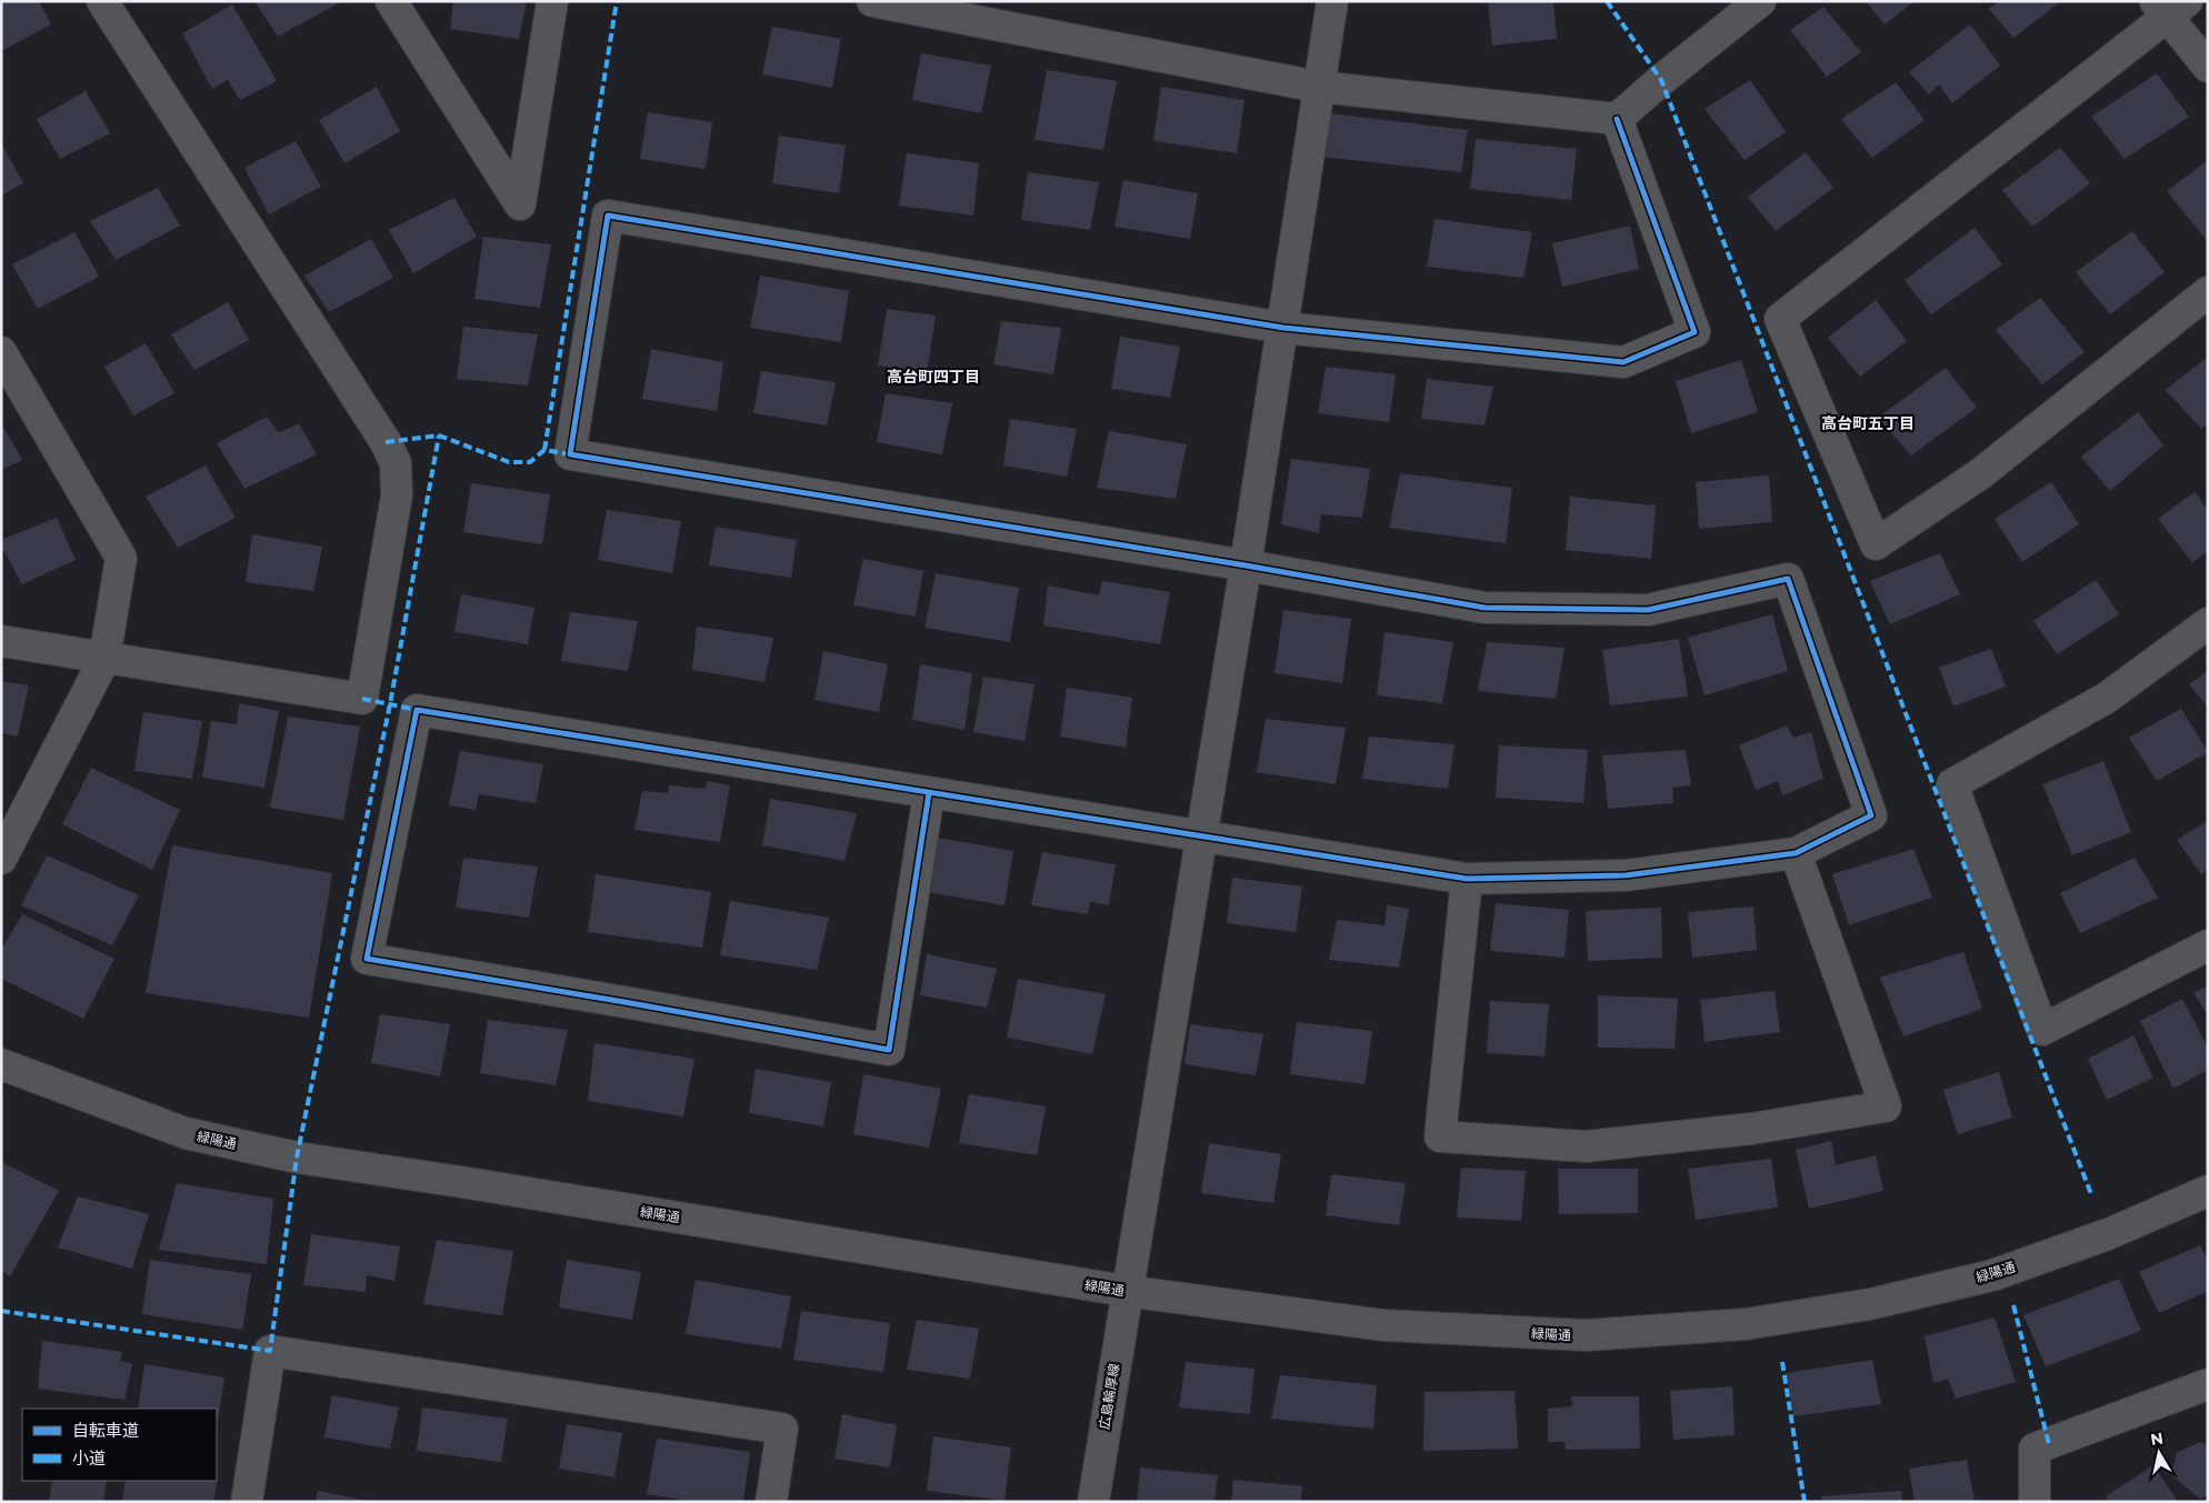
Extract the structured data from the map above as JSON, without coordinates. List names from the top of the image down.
{
  "streets": {
    "street": ["緑陽通", "広島輪厚線"]
  },
  "crossings": [
    ["緑陽通", "広島輪厚線"]
  ],
  "districts": ["高台町四丁目", "高台町五丁目"],
  "legend": ["自転車道", "小道"],
  "north": "top"
}
